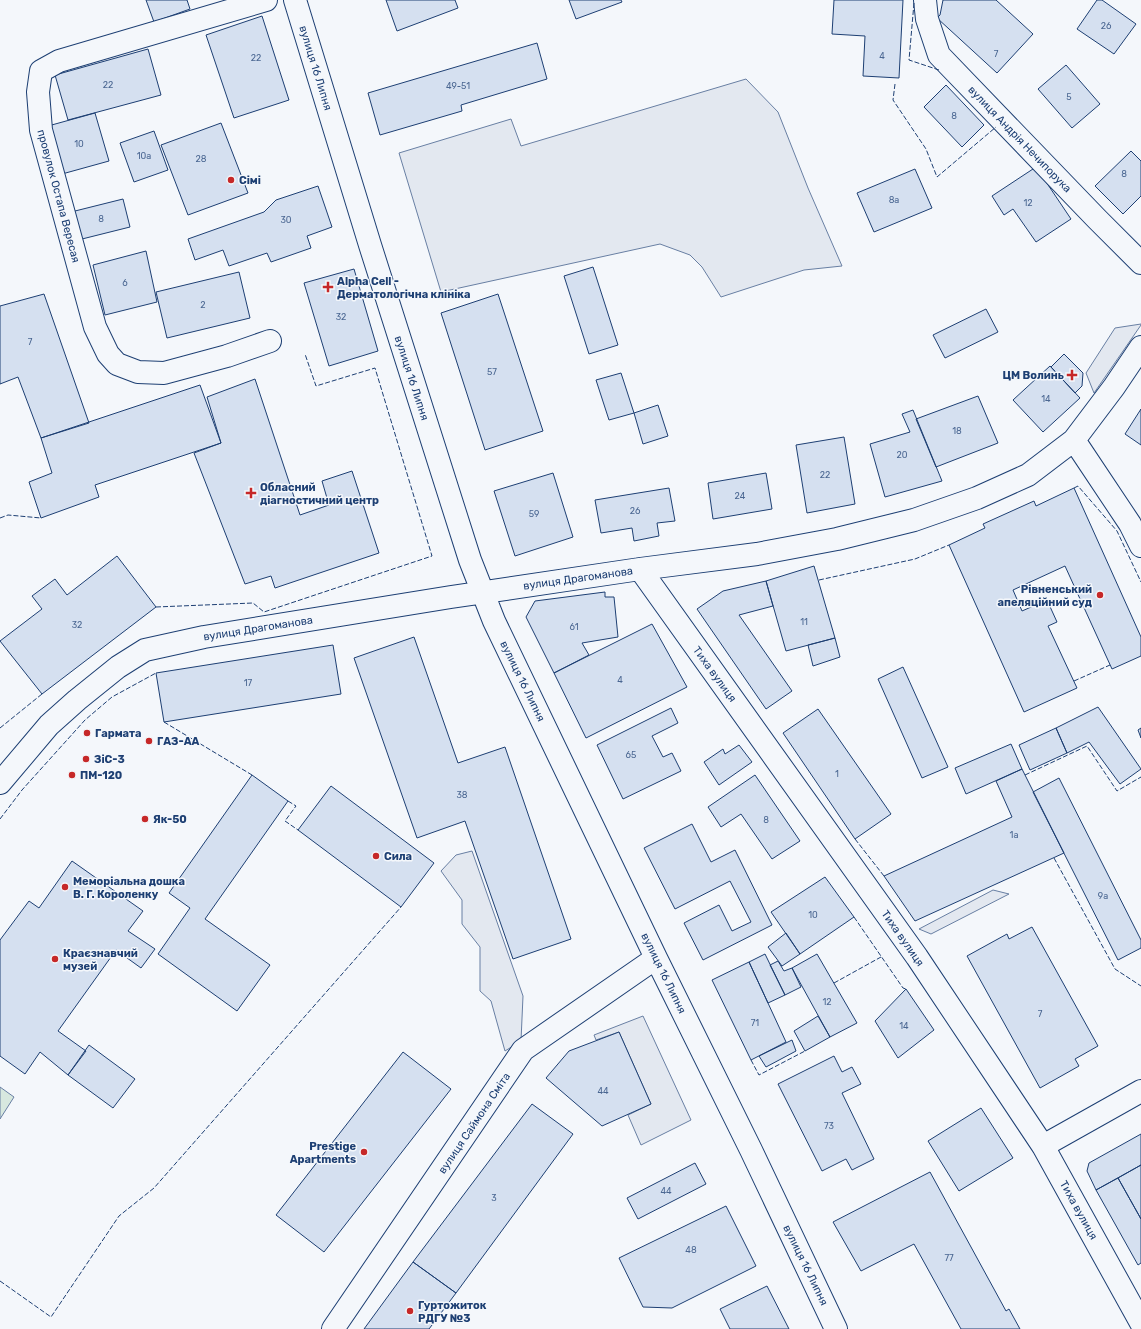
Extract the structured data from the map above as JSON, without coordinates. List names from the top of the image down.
{
  "streets": {
    "street": [
      "вулиця 16 Липня",
      "вулиця Андрія Нечипорука",
      "провулок Остапа Вересая",
      "вулиця Драгоманова",
      "Тиха вулиця",
      "вулиця Саймона Сміта"
    ]
  },
  "crossings": [
    ["вулиця 16 Липня", "вулиця Драгоманова"],
    ["вулиця 16 Липня", "вулиця Саймона Сміта"],
    ["вулиця Драгоманова", "Тиха вулиця"]
  ],
  "places": {
    "other": [
      "Сімі",
      "Рівненський апеляційний суд",
      "Гармата",
      "ГАЗ-АА",
      "ЗіС-3",
      "ПМ-120",
      "Як-50",
      "Сила",
      "Меморіальна дошка В. Г. Короленку",
      "Краєзнавчий музей",
      "Prestige Apartments",
      "Гуртожиток РДГУ №3"
    ],
    "health": ["Alpha Cell - Дерматологічна клініка", "ЦМ Волинь", "Обласний діагностичний центр"]
  },
  "house_numbers": [
    "26",
    "7",
    "4",
    "22",
    "22",
    "49-51",
    "5",
    "8",
    "10",
    "10а",
    "28",
    "8",
    "8а",
    "12",
    "8",
    "30",
    "6",
    "2",
    "32",
    "7",
    "57",
    "14",
    "18",
    "20",
    "22",
    "24",
    "26",
    "59",
    "11",
    "32",
    "61",
    "4",
    "17",
    "65",
    "1",
    "38",
    "8",
    "1а",
    "9а",
    "10",
    "12",
    "7",
    "71",
    "14",
    "44",
    "73",
    "44",
    "3",
    "48",
    "77"
  ]
}
